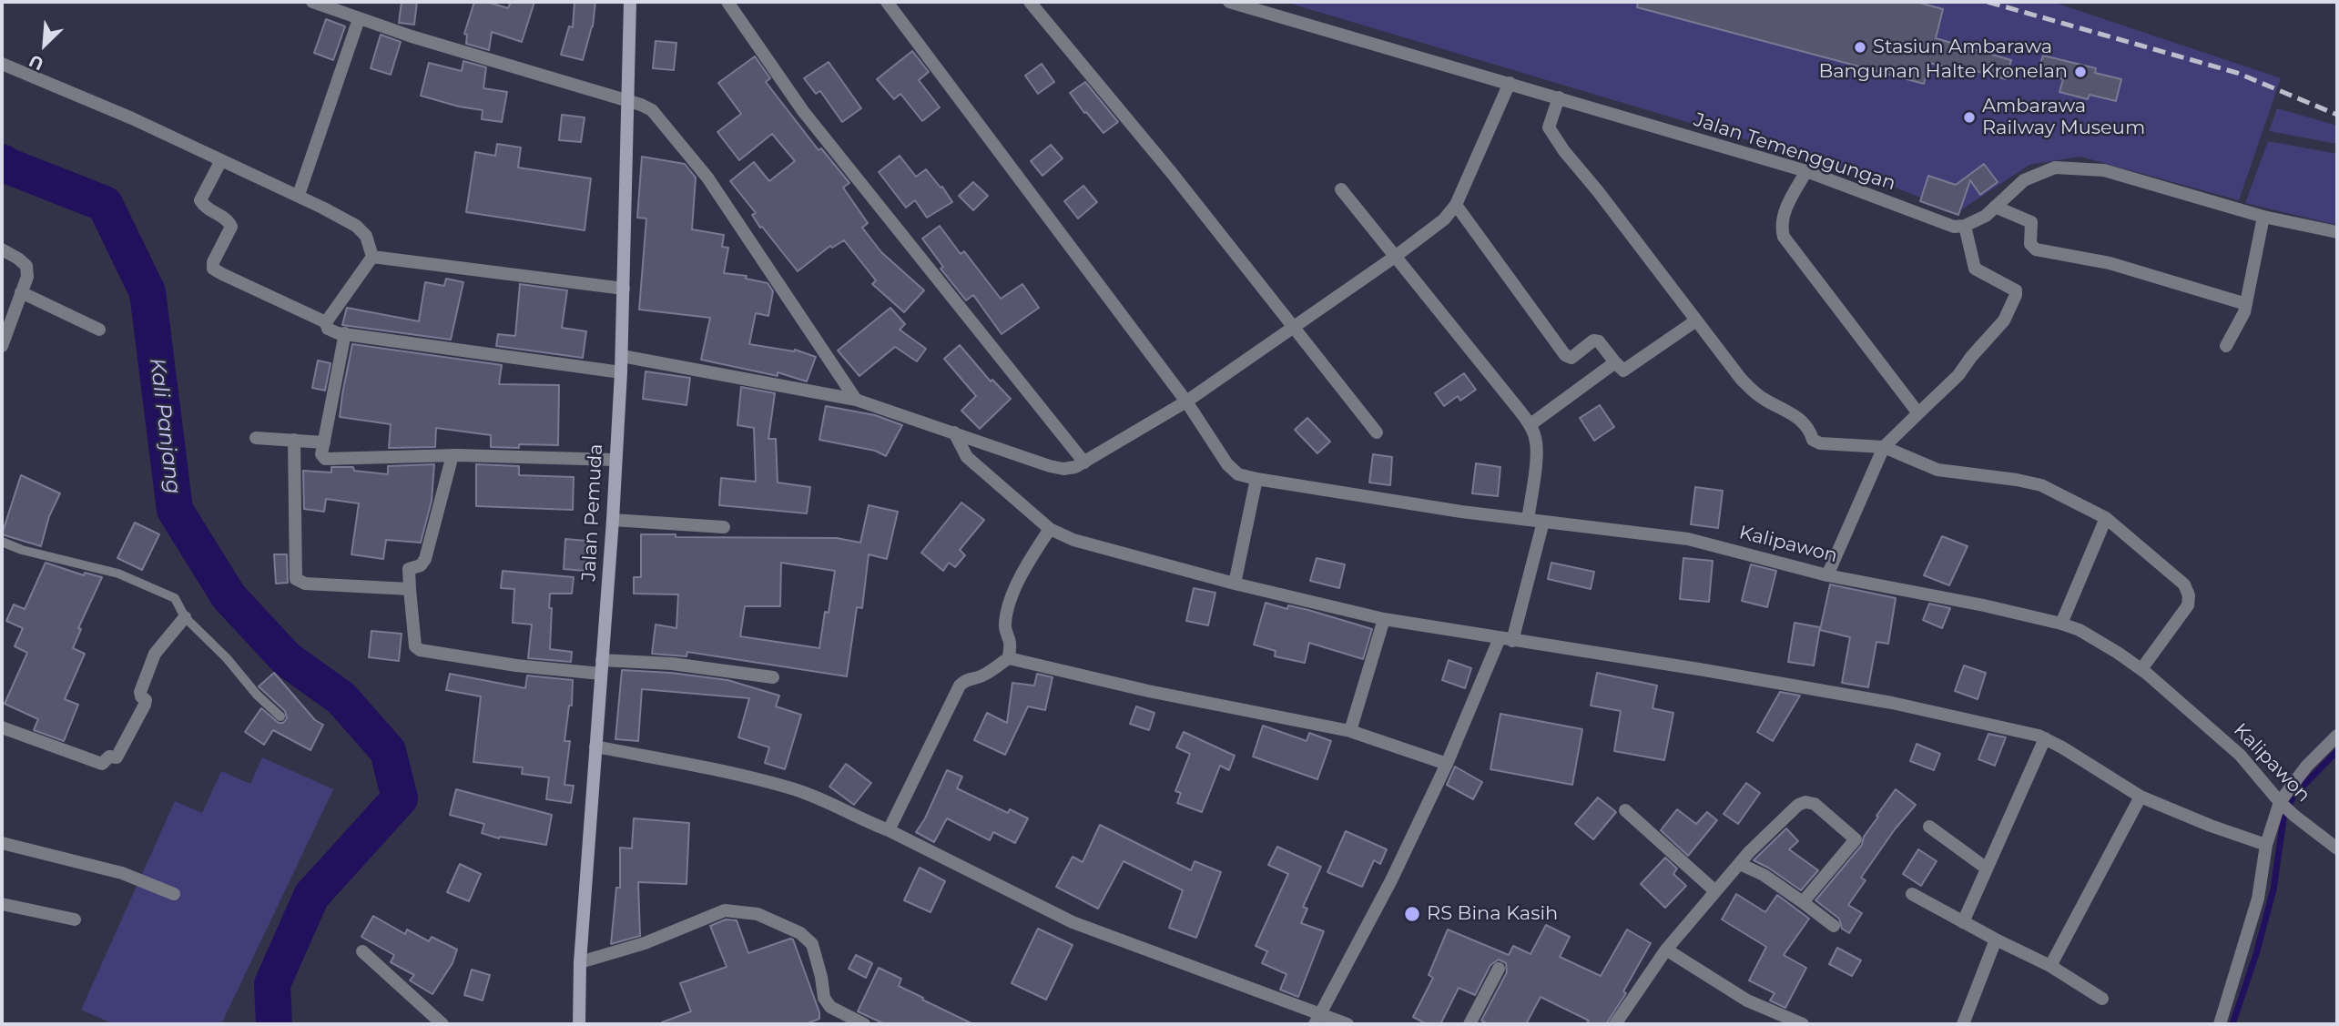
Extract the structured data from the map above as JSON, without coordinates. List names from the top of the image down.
{
  "streets": {
    "main road": ["Jalan Pemuda"],
    "street": ["Jalan Temenggungan", "Kalipawon"]
  },
  "water": ["Kali Panjang"],
  "places": [
    "Stasiun Ambarawa",
    "Bangunan Halte Kronelan",
    "Ambarawa Railway Museum",
    "RS Bina Kasih"
  ],
  "north": "bottom left"
}
